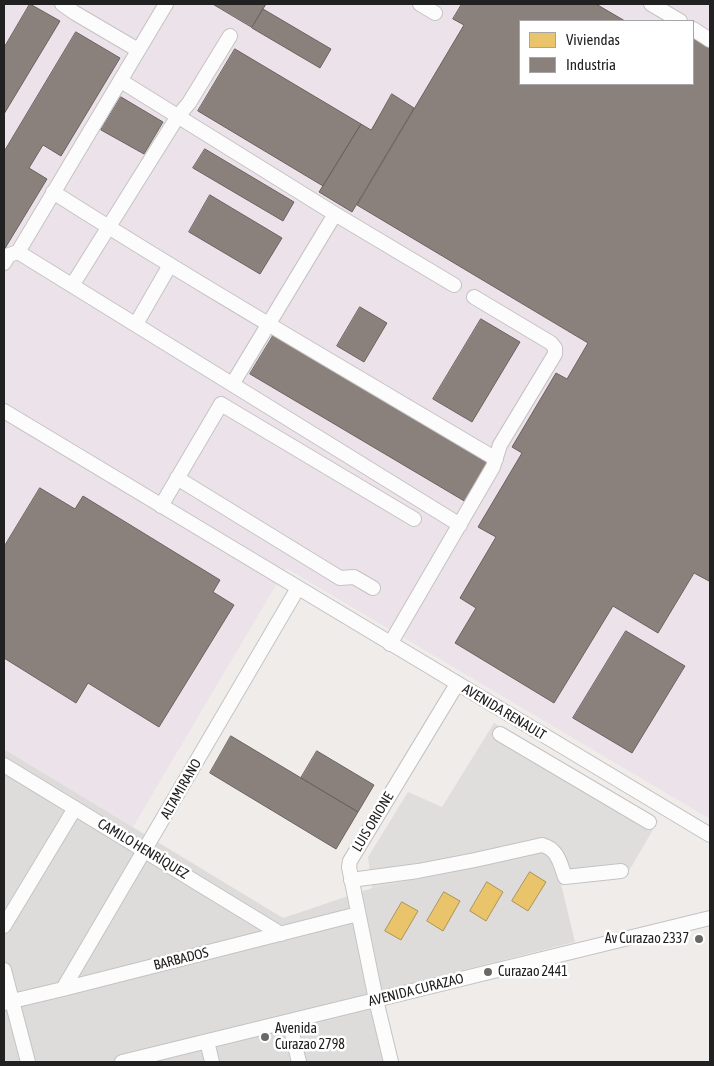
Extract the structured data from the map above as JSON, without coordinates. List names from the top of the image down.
{
  "streets": {
    "street": [
      "AVENIDA RENAULT",
      "ALTAMIRANO",
      "LUIS ORIONE",
      "CAMILO HENRÍQUEZ",
      "BARBADOS",
      "AVENIDA CURAZAO"
    ]
  },
  "crossings": [
    ["AVENIDA RENAULT", "ALTAMIRANO"],
    ["AVENIDA RENAULT", "LUIS ORIONE"],
    ["ALTAMIRANO", "CAMILO HENRÍQUEZ"],
    ["ALTAMIRANO", "BARBADOS"],
    ["LUIS ORIONE", "BARBADOS"],
    ["LUIS ORIONE", "AVENIDA CURAZAO"],
    ["CAMILO HENRÍQUEZ", "BARBADOS"]
  ],
  "places": ["Av Curazao 2337", "Curazao 2441", "Avenida Curazao 2798"],
  "legend": ["Viviendas", "Industria"]
}
